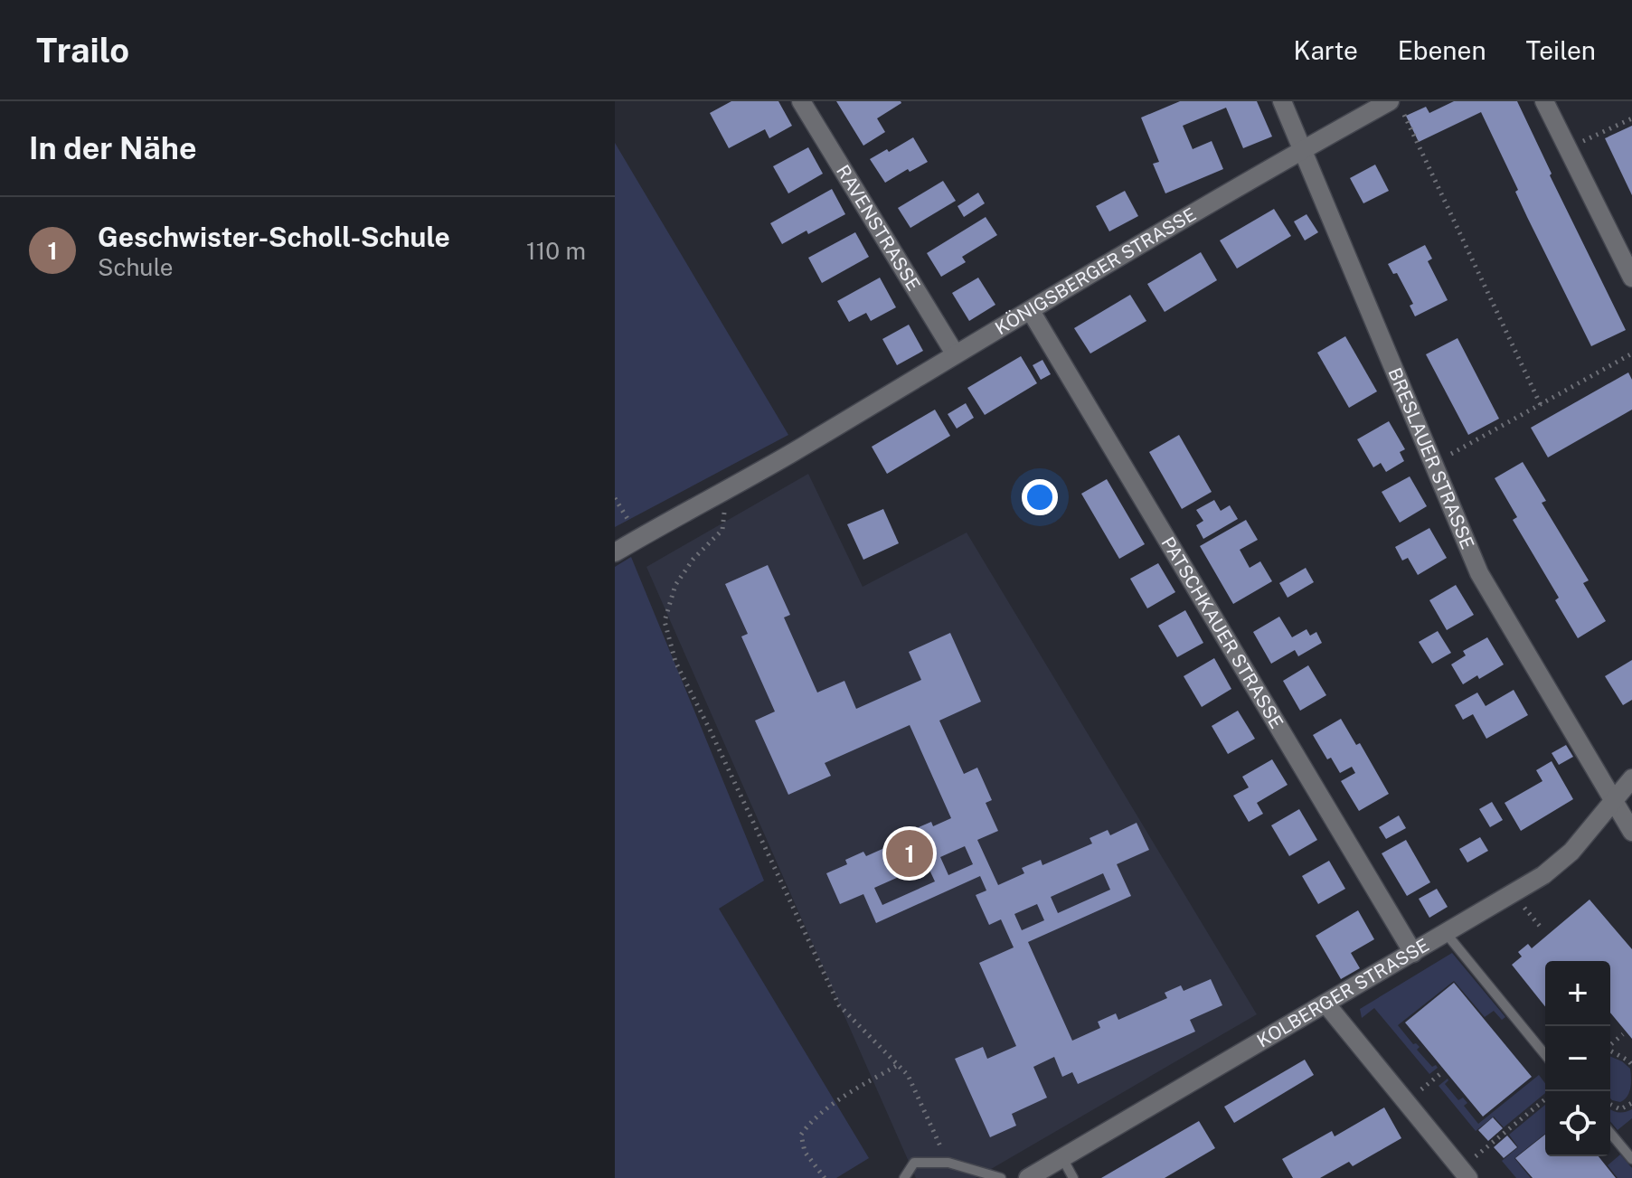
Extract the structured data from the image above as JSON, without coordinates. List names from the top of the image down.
{
  "streets": {
    "street": [
      "RAVENSTRASSE",
      "KÖNIGSBERGER STRASSE",
      "BRESLAUER STRASSE",
      "PATSCHKAUER STRASSE",
      "KOLBERGER STRASSE"
    ]
  },
  "crossings": [
    ["RAVENSTRASSE", "KÖNIGSBERGER STRASSE"],
    ["KÖNIGSBERGER STRASSE", "BRESLAUER STRASSE"],
    ["KÖNIGSBERGER STRASSE", "PATSCHKAUER STRASSE"],
    ["BRESLAUER STRASSE", "KOLBERGER STRASSE"],
    ["PATSCHKAUER STRASSE", "KOLBERGER STRASSE"]
  ],
  "page": {
    "header": "Trailo",
    "nav": ["Karte", "Ebenen", "Teilen"],
    "heading": "In der Nähe",
    "list": [
      {
        "mark": "1",
        "name": "Geschwister-Scholl-Schule",
        "note": "Schule",
        "value": "110 m"
      }
    ],
    "pins": "1",
    "map_buttons": ["+", "−"]
  }
}
